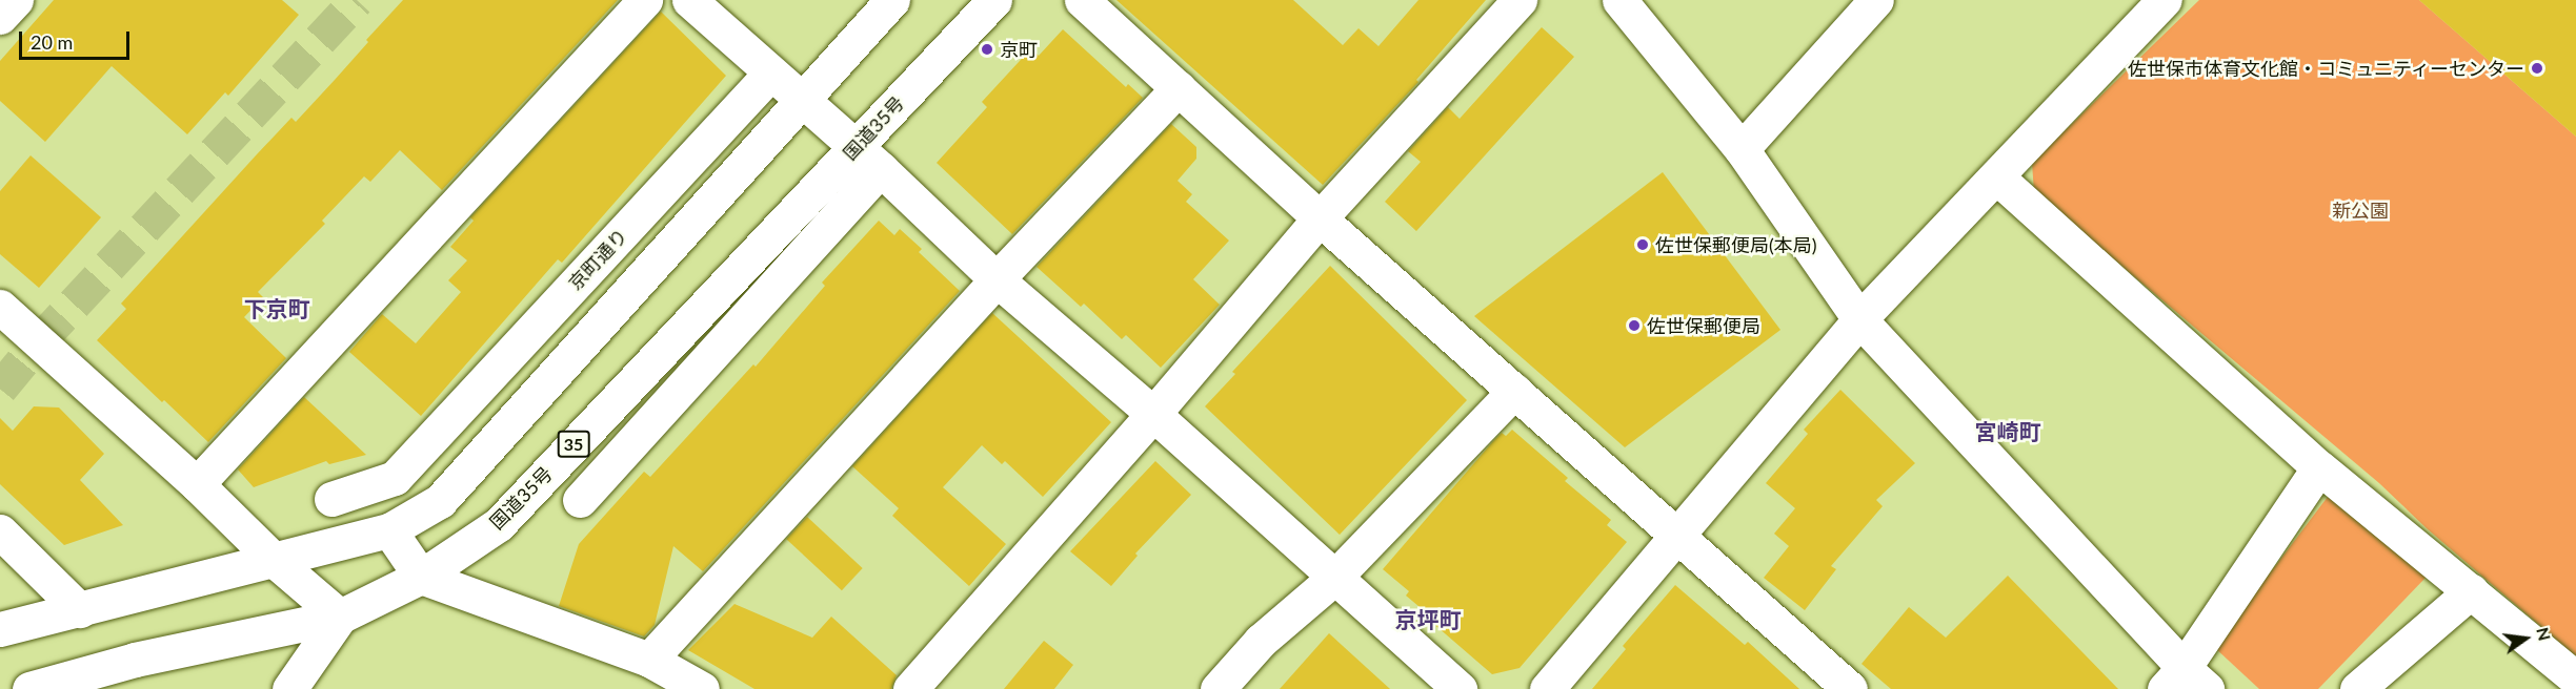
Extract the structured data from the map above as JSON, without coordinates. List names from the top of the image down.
{
  "streets": {
    "main road": ["国道35号", "京町通り", "35"]
  },
  "districts": ["下京町", "宮崎町", "京坪町"],
  "parks": ["新公園"],
  "places": [
    "京町",
    "佐世保市体育文化館・コミュニティーセンター",
    "佐世保郵便局(本局)",
    "佐世保郵便局"
  ],
  "scale_bar": "20 m",
  "north": "right"
}
